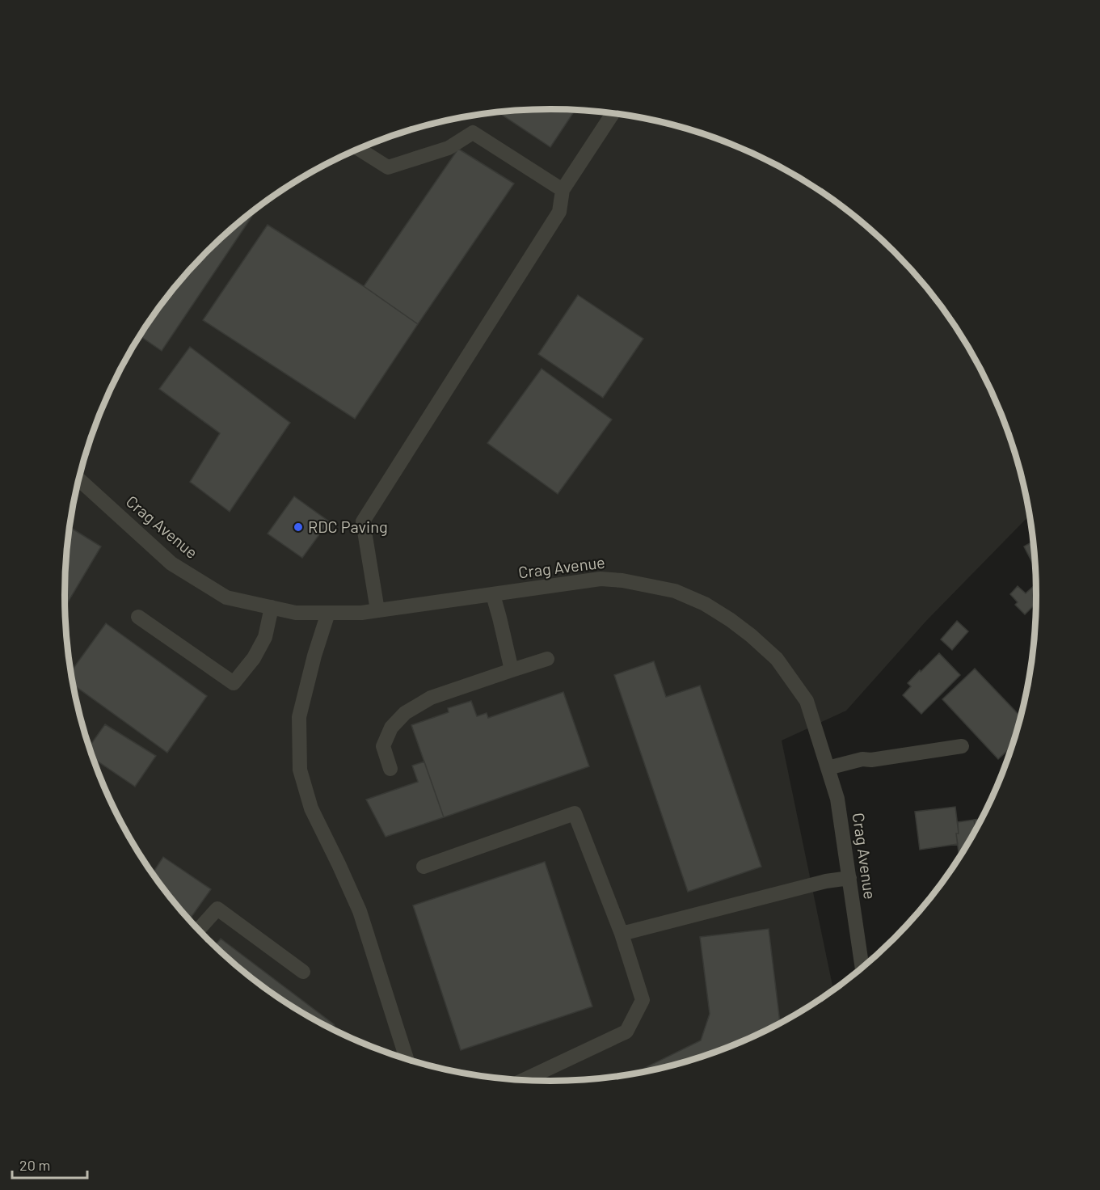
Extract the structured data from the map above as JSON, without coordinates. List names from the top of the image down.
{
  "streets": {
    "street": ["Crag Avenue"]
  },
  "places": ["RDC Paving"],
  "scale_bar": "20 m"
}
